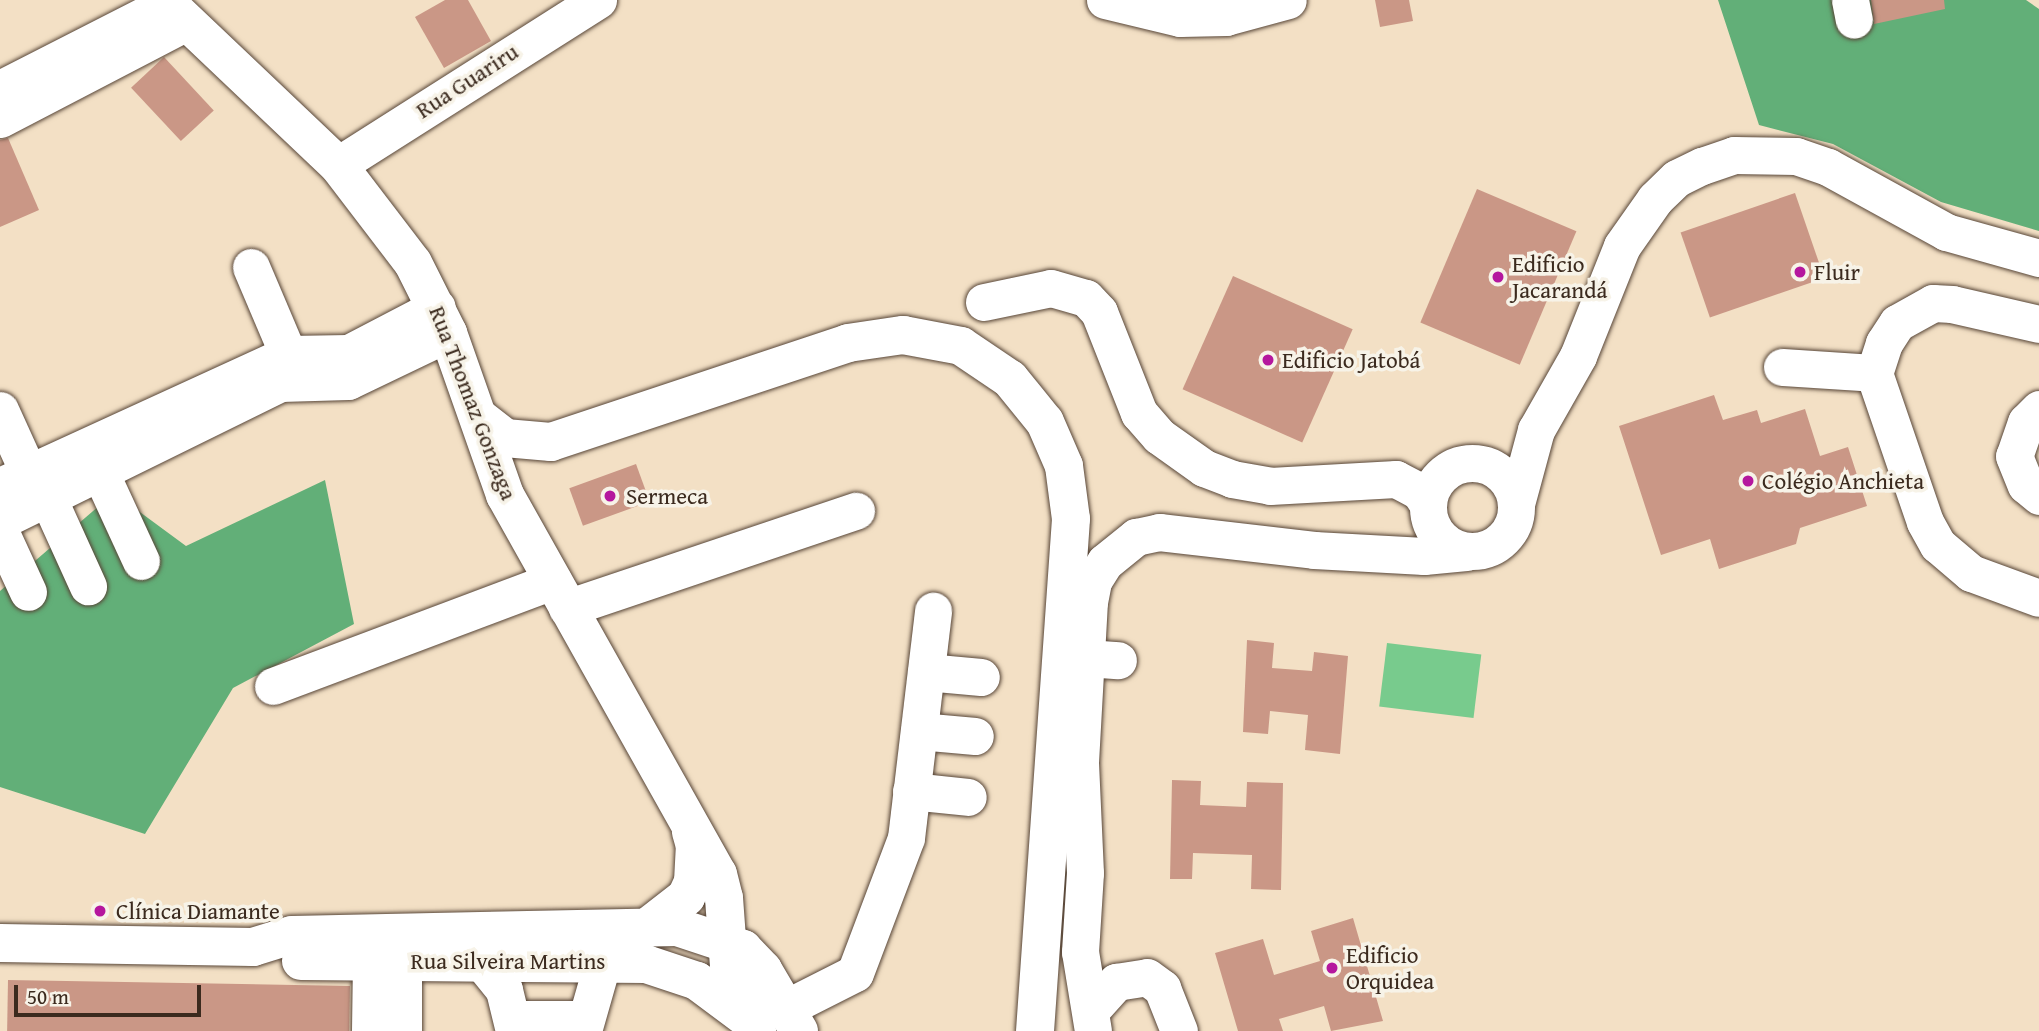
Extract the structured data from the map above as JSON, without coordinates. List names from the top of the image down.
{
  "streets": {
    "main road": ["Rua Thomaz Gonzaga", "Rua Silveira Martins"],
    "street": ["Rua Guariru"]
  },
  "crossings": [
    ["Rua Guariru", "Rua Thomaz Gonzaga"],
    ["Rua Thomaz Gonzaga", "Rua Silveira Martins"]
  ],
  "places": [
    "Fluir",
    "Edificio Jacarandá",
    "Edificio Jatobá",
    "Colégio Anchieta",
    "Sermeca",
    "Clínica Diamante",
    "Edificio Orquidea"
  ],
  "scale_bar": "50 m"
}
